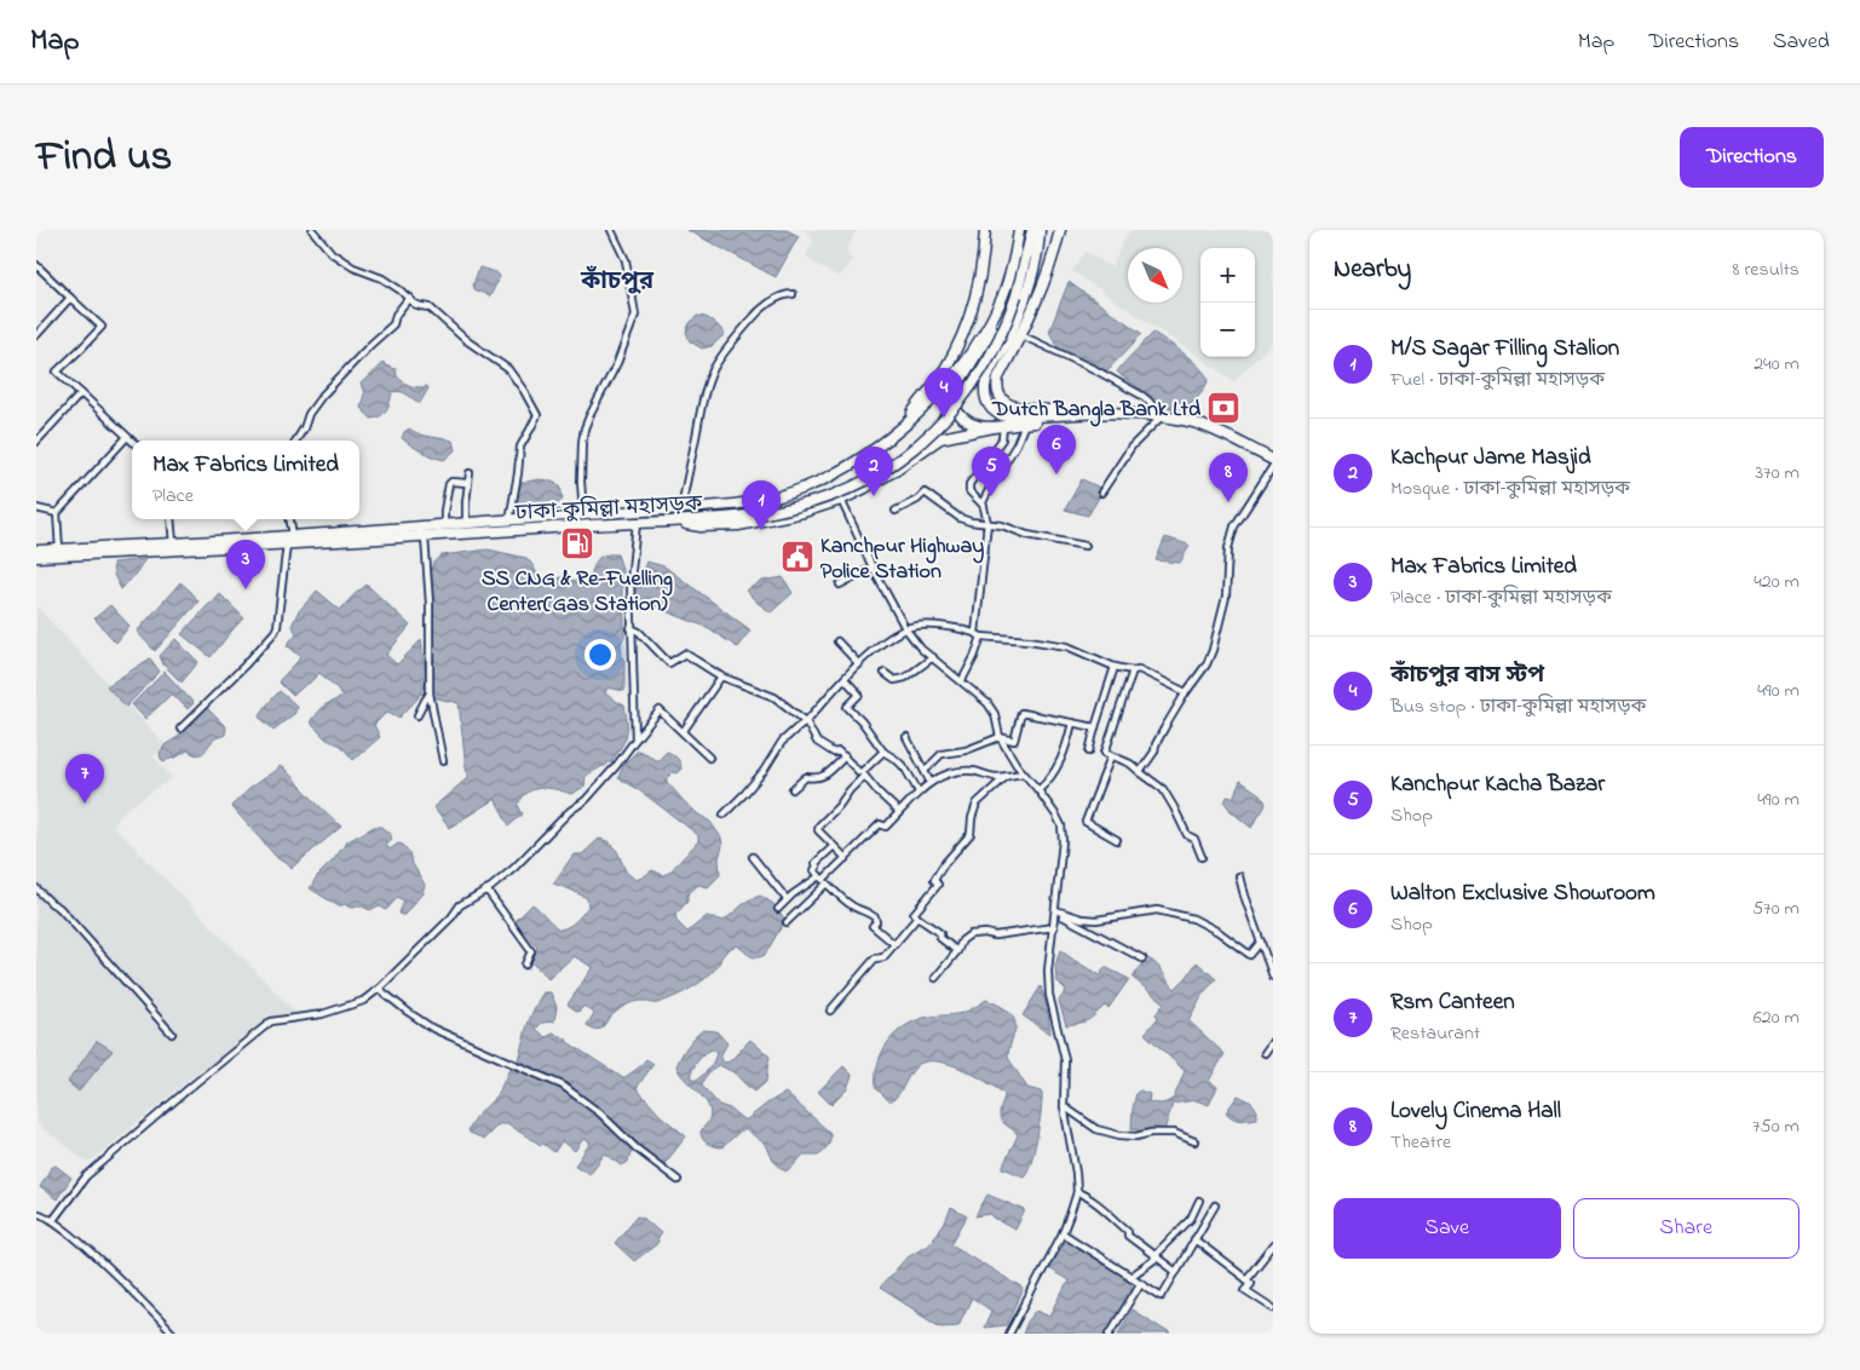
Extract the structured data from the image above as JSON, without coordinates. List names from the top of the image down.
{
  "streets": {
    "highway": ["ঢাকা–কুমিল্লা মহাসড়ক"]
  },
  "districts": ["কাঁচপুর"],
  "places": {
    "bank": ["Dutch Bangla Bank Ltd"],
    "fuel station": ["SS CNG & Re-Fuelling Center(Gas Station)"],
    "public building": ["Kanchpur Highway Police Station"]
  },
  "north": "bottom right",
  "page": {
    "header": "Map",
    "nav": ["Map", "Directions", "Saved"],
    "title": "Find us",
    "buttons": [
      "Directions",
      ["Save", "Share"]
    ],
    "heading": ["Nearby", "8 results"],
    "map_buttons": ["+", "−"],
    "list": [
      {
        "mark": "1",
        "name": "M/S Sagar Filling Stalion",
        "note": "Fuel · ঢাকা–কুমিল্লা মহাসড়ক",
        "value": "240 m"
      },
      {
        "mark": "2",
        "name": "Kachpur Jame Masjid",
        "note": "Mosque · ঢাকা–কুমিল্লা মহাসড়ক",
        "value": "370 m"
      },
      {
        "mark": "3",
        "name": "Max Fabrics Limited",
        "note": "Place · ঢাকা–কুমিল্লা মহাসড়ক",
        "value": "420 m"
      },
      {
        "mark": "4",
        "name": "কাঁচপুর বাস স্টপ",
        "note": "Bus stop · ঢাকা–কুমিল্লা মহাসড়ক",
        "value": "490 m"
      },
      {
        "mark": "5",
        "name": "Kanchpur Kacha Bazar",
        "note": "Shop",
        "value": "490 m"
      },
      {
        "mark": "6",
        "name": "Walton Exclusive Showroom",
        "note": "Shop",
        "value": "570 m"
      },
      {
        "mark": "7",
        "name": "Rsm Canteen",
        "note": "Restaurant",
        "value": "620 m"
      },
      {
        "mark": "8",
        "name": "Lovely Cinema Hall",
        "note": "Theatre",
        "value": "750 m"
      }
    ],
    "pins": [
      "4",
      "6",
      "2",
      "5",
      "8",
      "1",
      "3",
      "7"
    ],
    "popup": ["Max Fabrics Limited", "Place"]
  }
}
